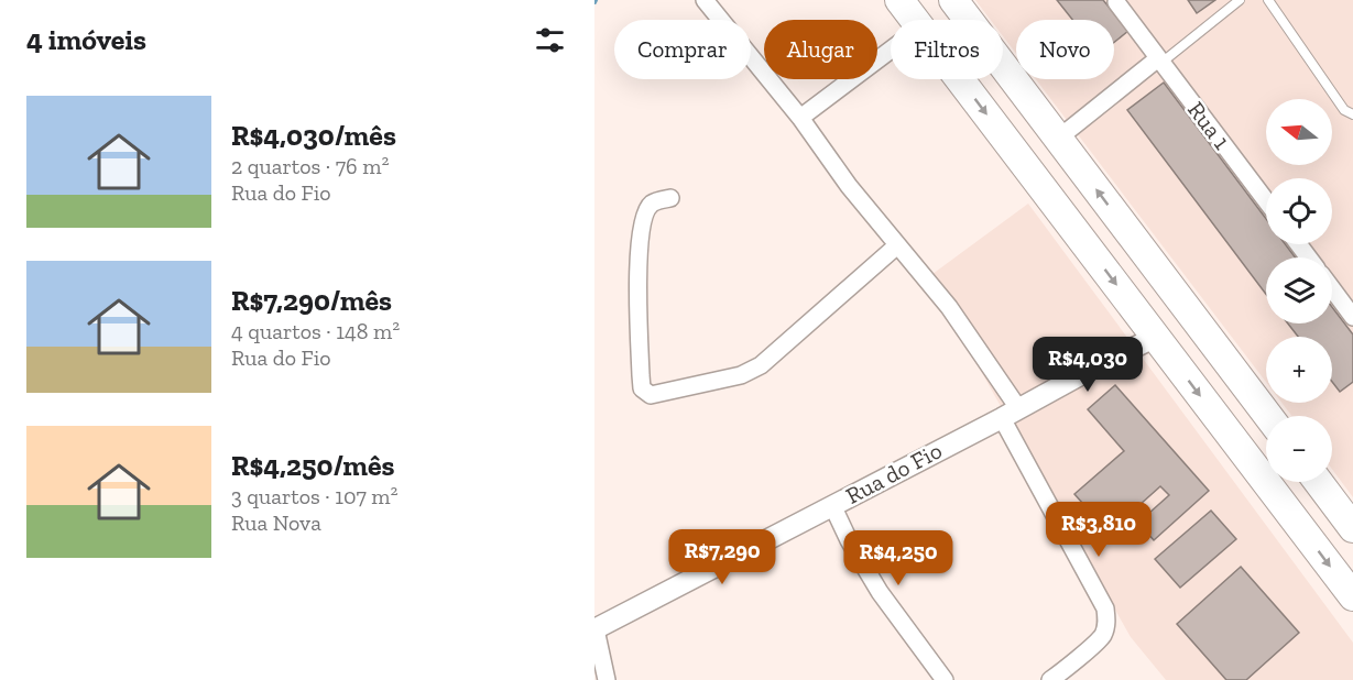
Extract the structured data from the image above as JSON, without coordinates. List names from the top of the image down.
{
  "streets": {
    "street": ["Rua 1", "Rua do Fio"]
  },
  "north": "left",
  "page": {
    "heading": "4 imóveis",
    "chip": [
      "Comprar",
      "Alugar",
      "Filtros",
      "Novo"
    ],
    "list": [
      {
        "name": "R$4,030/mês",
        "note": "2 quartos · 76 m² · Rua do Fio"
      },
      {
        "name": "R$7,290/mês",
        "note": "4 quartos · 148 m² · Rua do Fio"
      },
      {
        "name": "R$4,250/mês",
        "note": "3 quartos · 107 m² · Rua Nova"
      }
    ],
    "map_buttons": ["+", "−"],
    "price": [
      "R$4,030",
      "R$3,810",
      "R$7,290",
      "R$4,250"
    ]
  }
}
